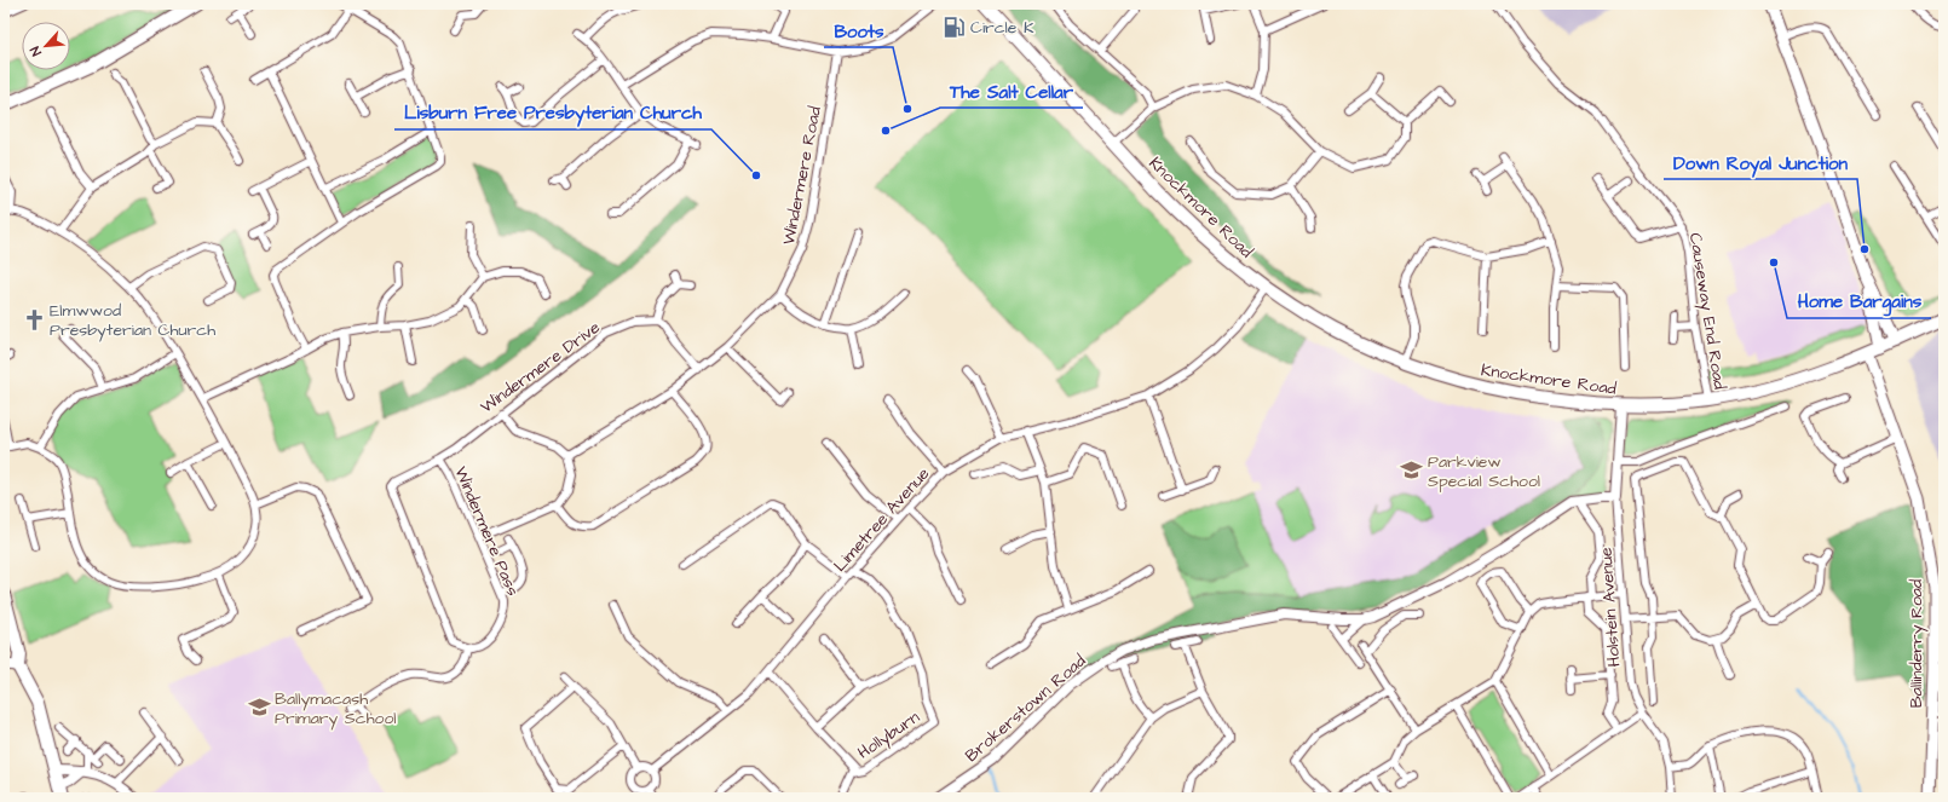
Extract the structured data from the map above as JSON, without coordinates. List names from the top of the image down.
{
  "streets": {
    "main road": ["Knockmore Road", "Ballinderry Road"],
    "street": [
      "Windermere Road",
      "Causeway End Road",
      "Windermere Drive",
      "Limetree Avenue",
      "Windermere Pass",
      "Holstein Avenue",
      "Brokerstown Road",
      "Hollyburn"
    ]
  },
  "crossings": [
    ["Knockmore Road", "Causeway End Road"],
    ["Knockmore Road", "Limetree Avenue"],
    ["Knockmore Road", "Ballinderry Road"],
    ["Windermere Drive", "Windermere Pass"],
    ["Limetree Avenue", "Hollyburn"],
    ["Holstein Avenue", "Brokerstown Road"]
  ],
  "places": {
    "fuel station": ["Circle K"],
    "other": [
      "Boots",
      "The Salt Cellar",
      "Lisburn Free Presbyterian Church",
      "Down Royal Junction",
      "Home Bargains"
    ],
    "church": ["Elmwwod Presbyterian Church"],
    "school or university": ["Parkview Special School", "Ballymacash Primary School"]
  },
  "north": "bottom left"
}
